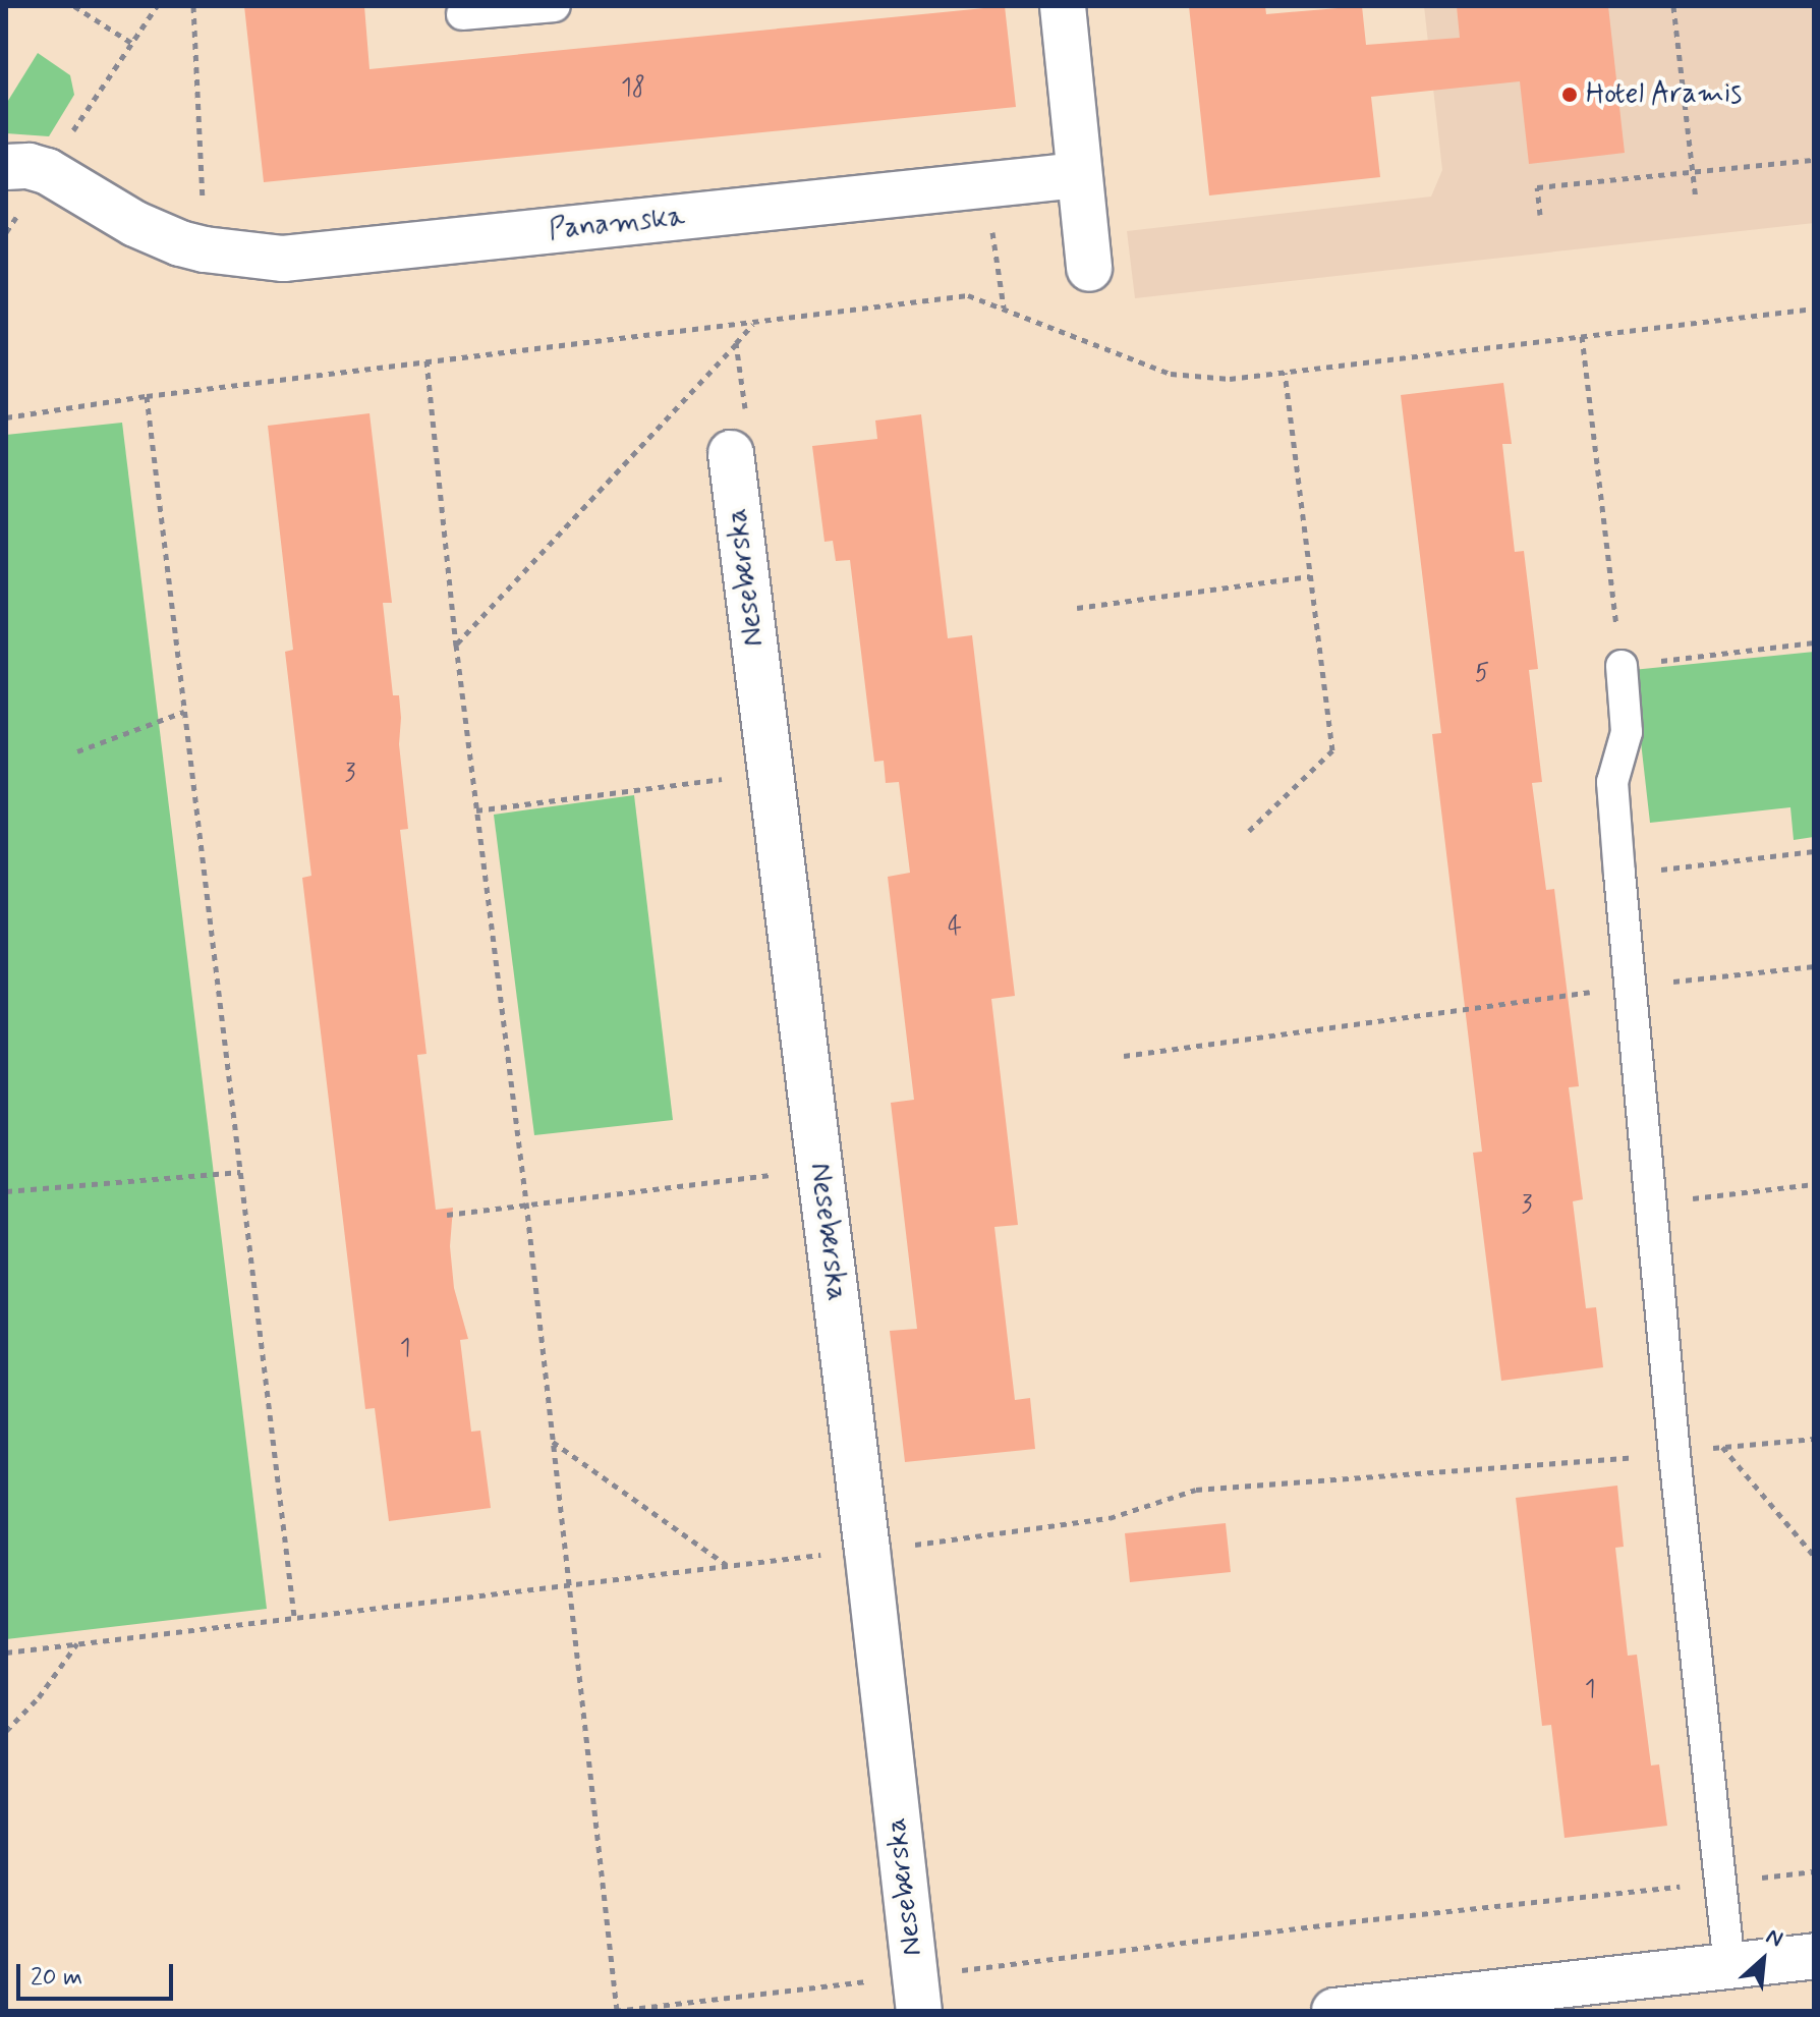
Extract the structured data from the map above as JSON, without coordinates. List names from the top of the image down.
{
  "streets": {
    "street": ["Panamska", "Neseberska"]
  },
  "places": ["Hotel Aramis"],
  "house_numbers": [
    "18",
    "5",
    "3",
    "4",
    "3",
    "1",
    "1"
  ],
  "scale_bar": "20 m",
  "north": "top right"
}
